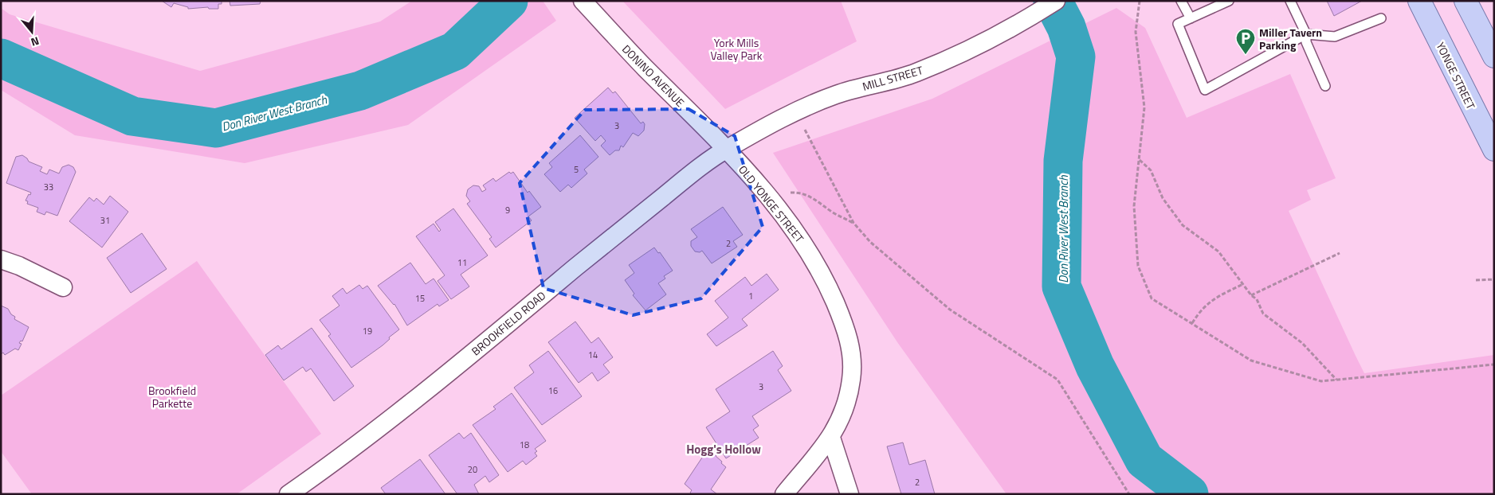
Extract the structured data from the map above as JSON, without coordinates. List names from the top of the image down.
{
  "streets": {
    "main road": ["YONGE STREET"],
    "street": [
      "DONINO AVENUE",
      "MILL STREET",
      "OLD YONGE STREET",
      "BROOKFIELD ROAD"
    ]
  },
  "crossings": [
    ["DONINO AVENUE", "MILL STREET"],
    ["DONINO AVENUE", "OLD YONGE STREET"],
    ["DONINO AVENUE", "BROOKFIELD ROAD"],
    ["MILL STREET", "OLD YONGE STREET"],
    ["MILL STREET", "BROOKFIELD ROAD"],
    ["OLD YONGE STREET", "BROOKFIELD ROAD"]
  ],
  "districts": ["Hogg's Hollow"],
  "water": ["Don River West Branch"],
  "parks": ["York Mills Valley Park", "Brookfield Parkette"],
  "places": {
    "parking": ["Miller Tavern Parking"]
  },
  "house_numbers": [
    "3",
    "5",
    "33",
    "9",
    "31",
    "2",
    "11",
    "1",
    "15",
    "19",
    "14",
    "3",
    "16",
    "18",
    "20",
    "2"
  ],
  "north": "bottom"
}
